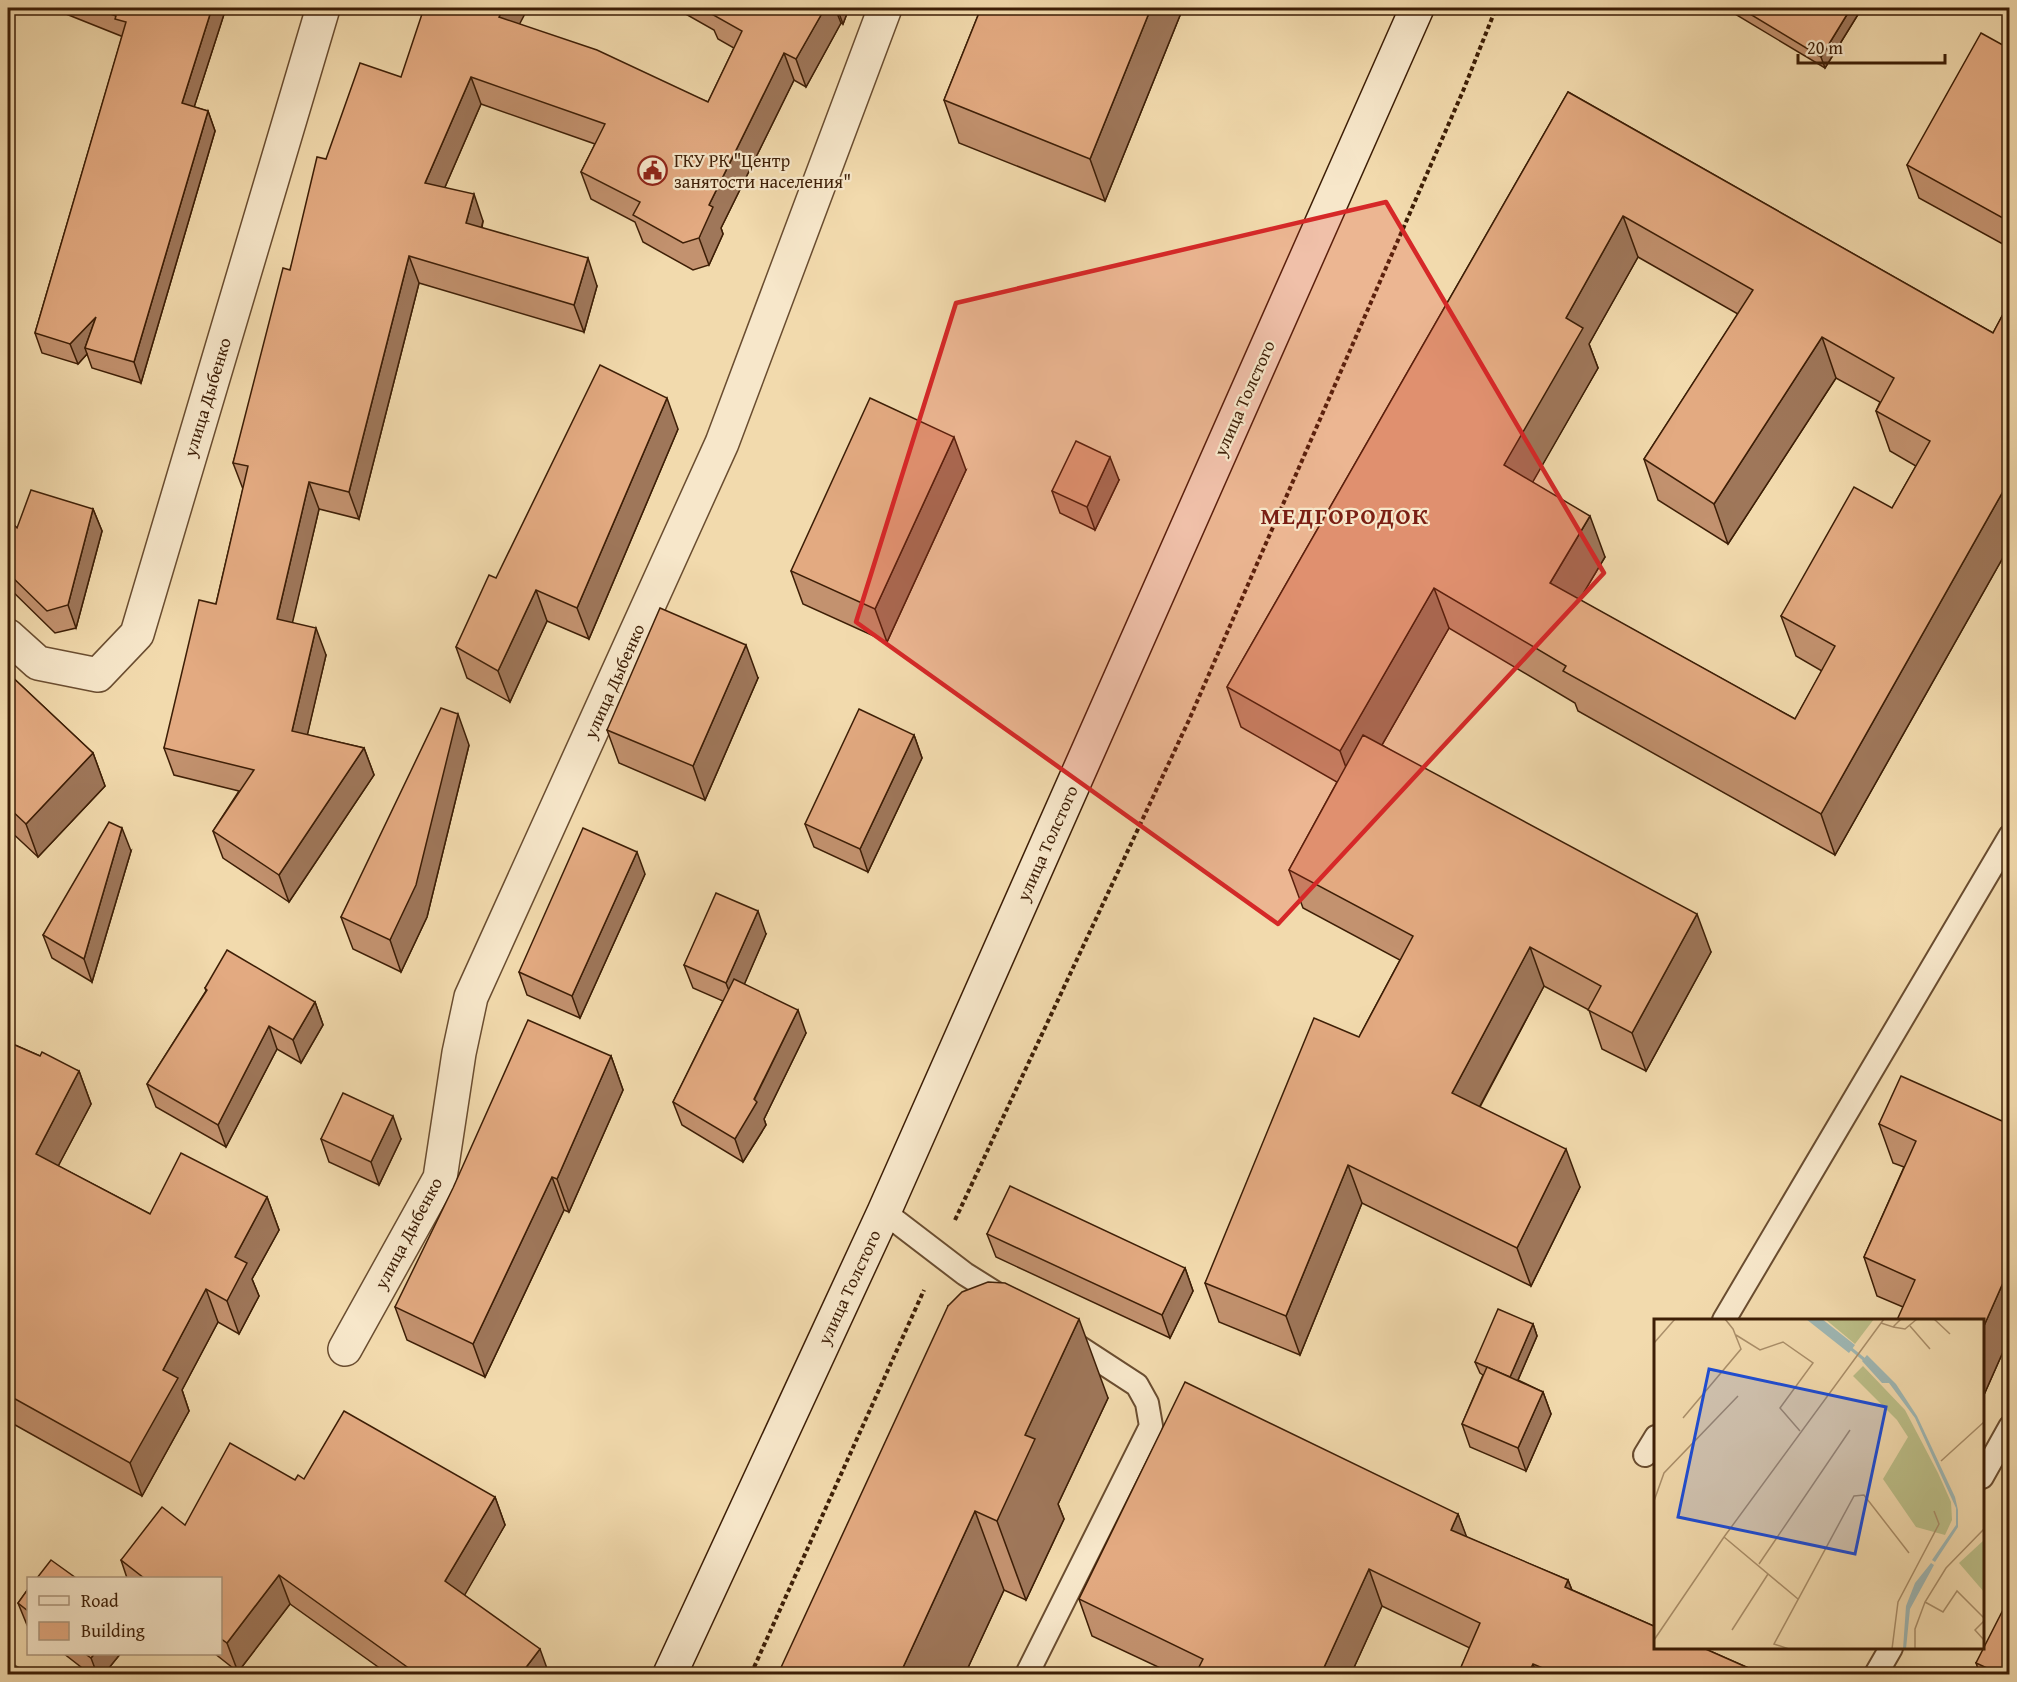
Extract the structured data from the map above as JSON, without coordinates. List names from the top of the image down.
{
  "streets": {
    "street": ["улица Дыбенко", "улица Толстого"]
  },
  "districts": ["МЕДГОРОДОК"],
  "places": {
    "public building": ["ГКУ РК \"Центр занятости населения\""]
  },
  "legend": ["Road", "Building"],
  "scale_bar": "20 m"
}
